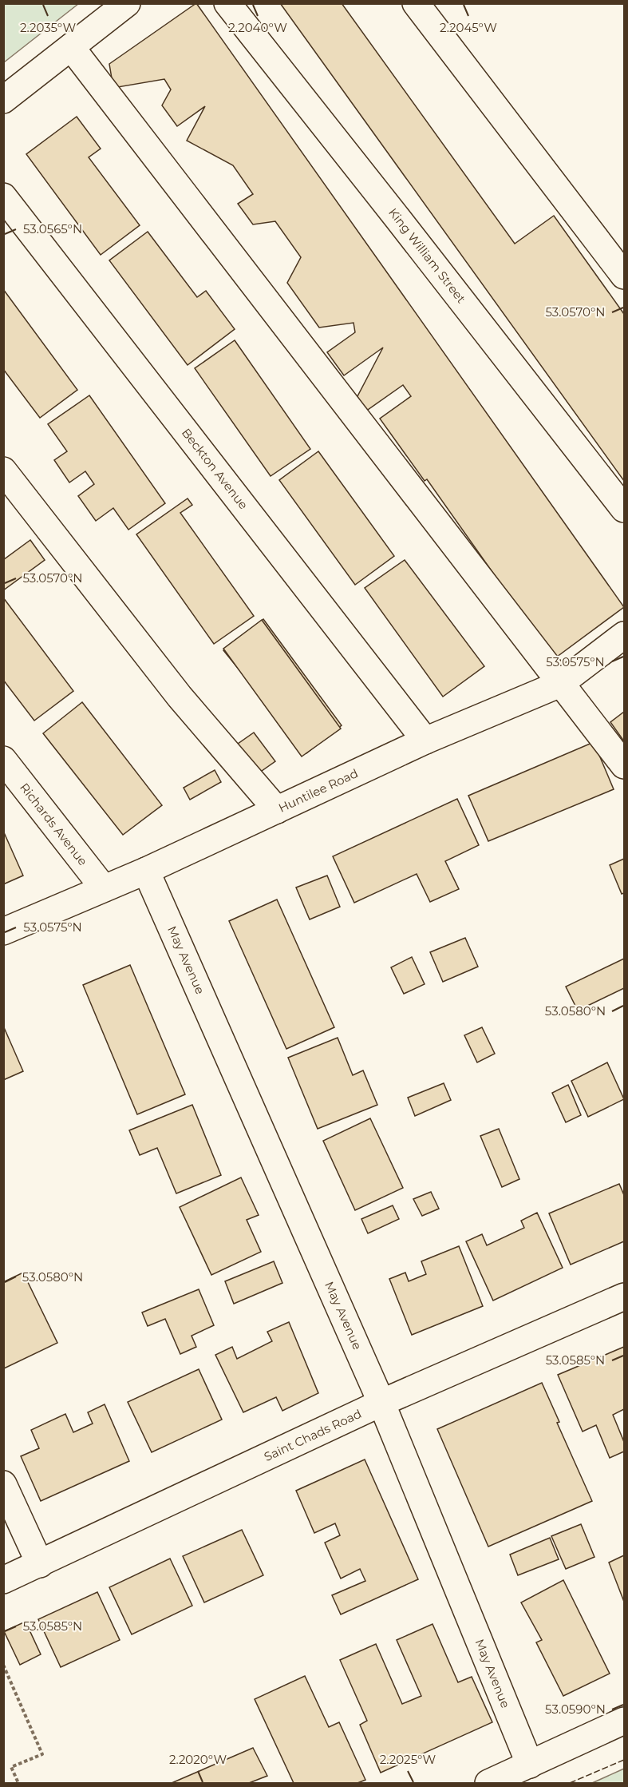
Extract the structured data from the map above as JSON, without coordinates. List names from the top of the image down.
{
  "streets": {
    "street": [
      "King William Street",
      "Beckton Avenue",
      "Huntilee Road",
      "Richards Avenue",
      "May Avenue",
      "Saint Chads Road"
    ]
  },
  "crossings": [
    ["Beckton Avenue", "Huntilee Road"],
    ["Huntilee Road", "Richards Avenue"],
    ["Huntilee Road", "May Avenue"],
    ["May Avenue", "Saint Chads Road"]
  ],
  "coordinates": [
    "2.2035°W",
    "2.2040°W",
    "2.2045°W",
    "53.0565°N",
    "53.0570°N",
    "53.0575°N",
    "53.0580°N",
    "53.0585°N",
    "53.0590°N",
    "2.2020°W",
    "2.2025°W"
  ]
}
